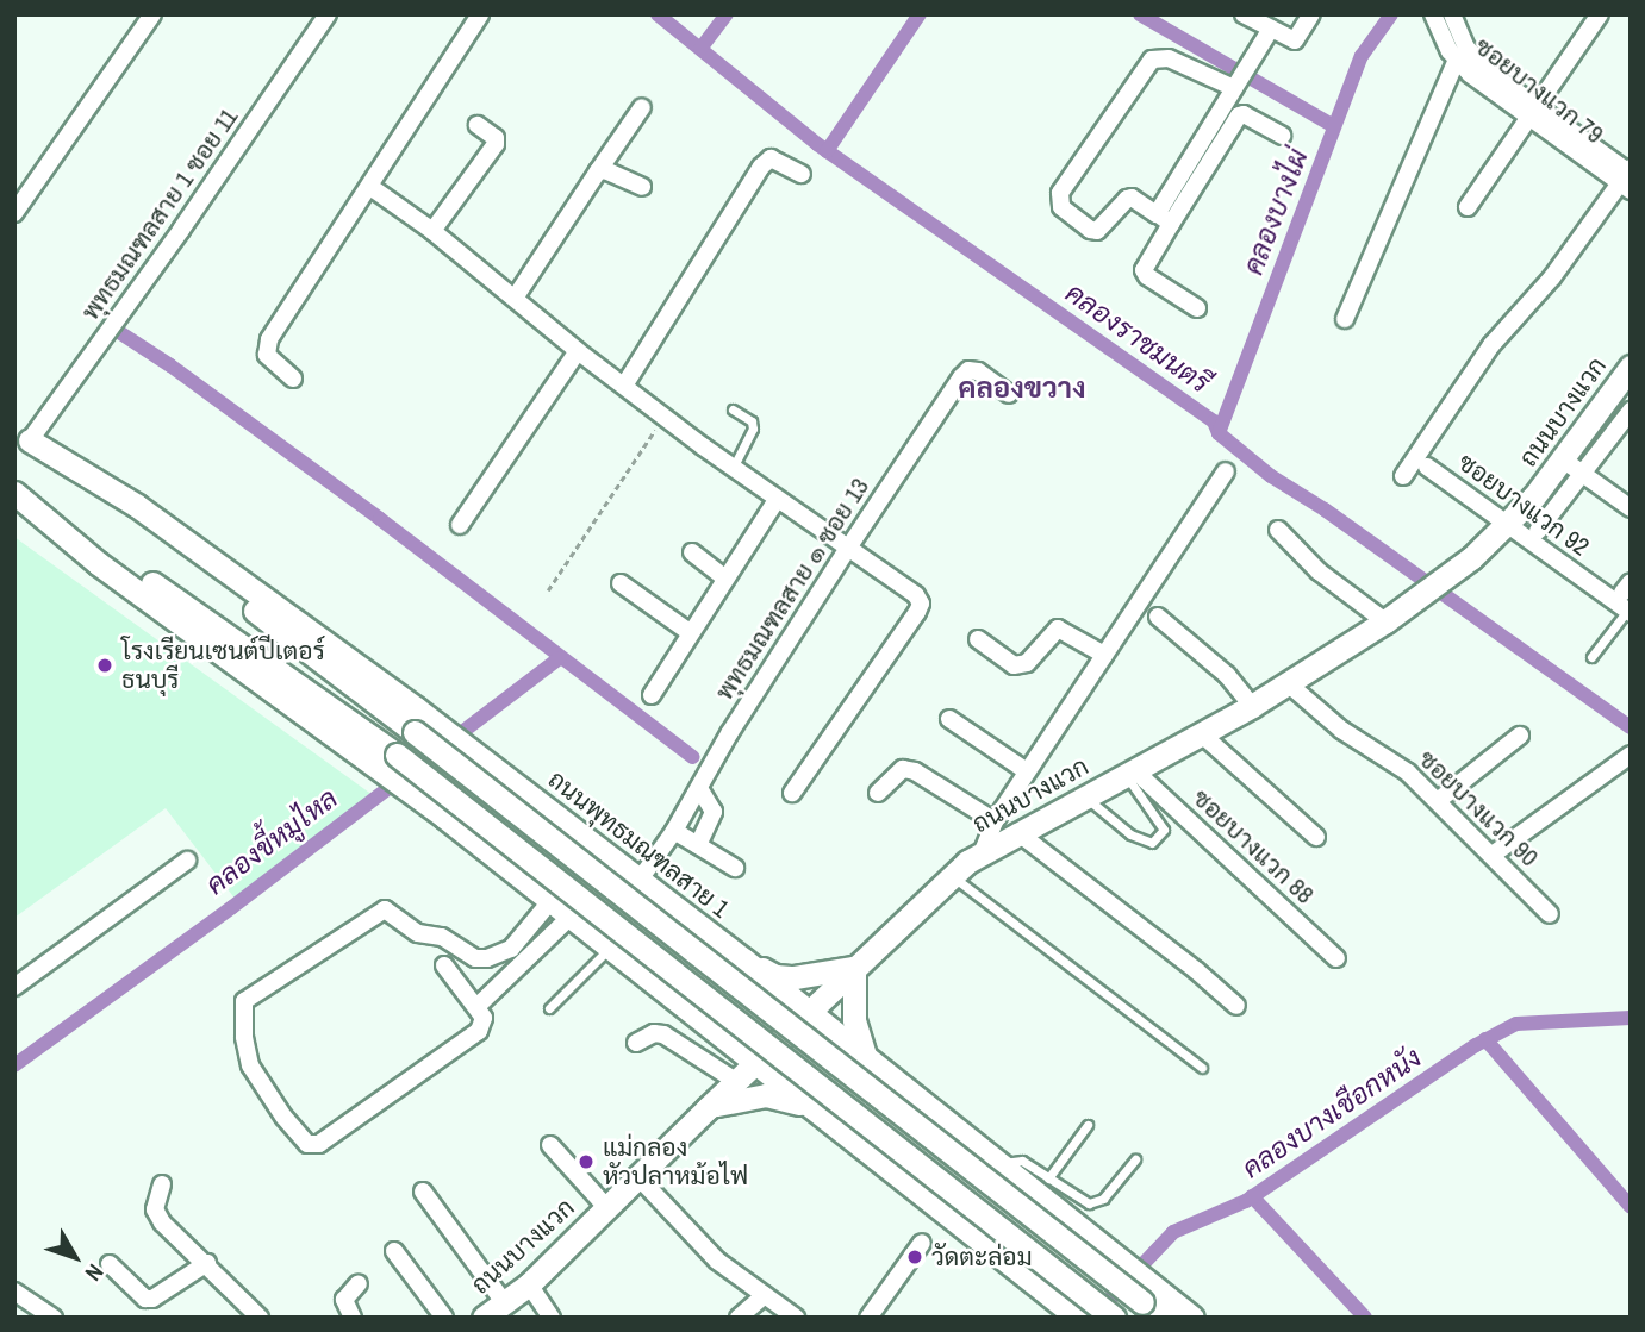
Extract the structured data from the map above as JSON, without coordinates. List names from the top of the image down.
{
  "streets": {
    "main road": ["ถนนบางแวก", "ถนนพุทธมณฑลสาย 1"],
    "street": [
      "ซอยบางแวก 79",
      "พุทธมณฑลสาย 1 ซอย 11",
      "ซอยบางแวก 92",
      "พุทธมณฑลสาย ๑ ซอย 13",
      "ซอยบางแวก 90",
      "ซอยบางแวก 88"
    ]
  },
  "crossings": [
    ["พุทธมณฑลสาย 1 ซอย 11", "ถนนพุทธมณฑลสาย 1"],
    ["ถนนบางแวก", "ซอยบางแวก 92"],
    ["ถนนบางแวก", "ซอยบางแวก 90"],
    ["ถนนบางแวก", "ถนนพุทธมณฑลสาย 1"],
    ["ถนนบางแวก", "ซอยบางแวก 88"],
    ["พุทธมณฑลสาย ๑ ซอย 13", "ถนนพุทธมณฑลสาย 1"]
  ],
  "districts": ["คลองขวาง"],
  "water": [
    "คลองบางไผ่",
    "คลองราชมนตรี",
    "คลองขี้หมูไหล",
    "คลองบางเชือกหนัง"
  ],
  "places": ["โรงเรียนเซนต์ปีเตอร์ ธนบุรี", "แม่กลอง หัวปลาหม้อไฟ", "วัดตะล่อม"],
  "north": "bottom right"
}
